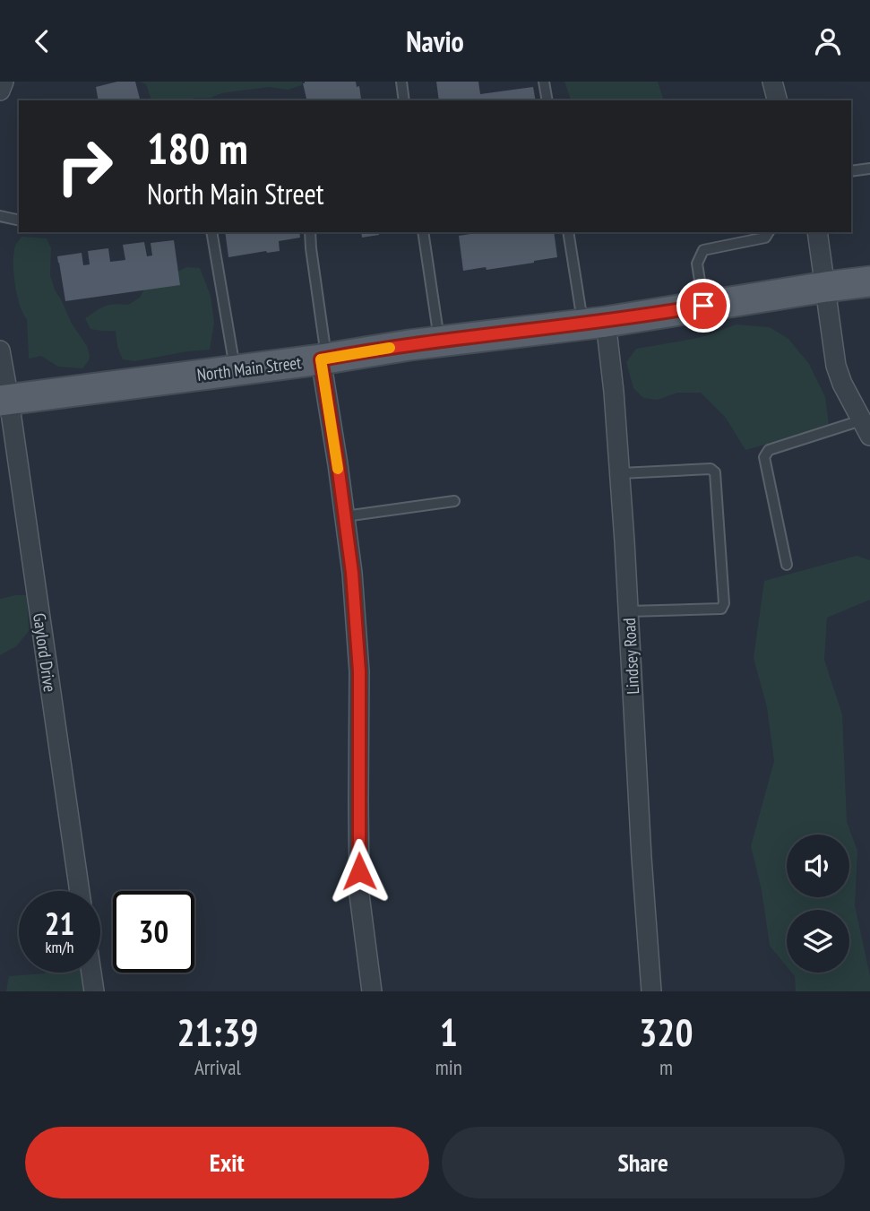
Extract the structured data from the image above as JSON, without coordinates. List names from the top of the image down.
{
  "streets": {
    "main road": ["North Main Street"],
    "street": ["Gaylord Drive", "Lindsey Road"]
  },
  "crossings": [
    ["North Main Street", "Gaylord Drive"],
    ["North Main Street", "Lindsey Road"]
  ],
  "page": {
    "header": "Navio",
    "turn": ["180 m", "North Main Street"],
    "speed": "21 km/h",
    "limit": "30",
    "eta": [
      "21:39",
      "Arrival",
      "1",
      "min",
      "320",
      "m"
    ],
    "buttons": ["Exit", "Share"]
  }
}
